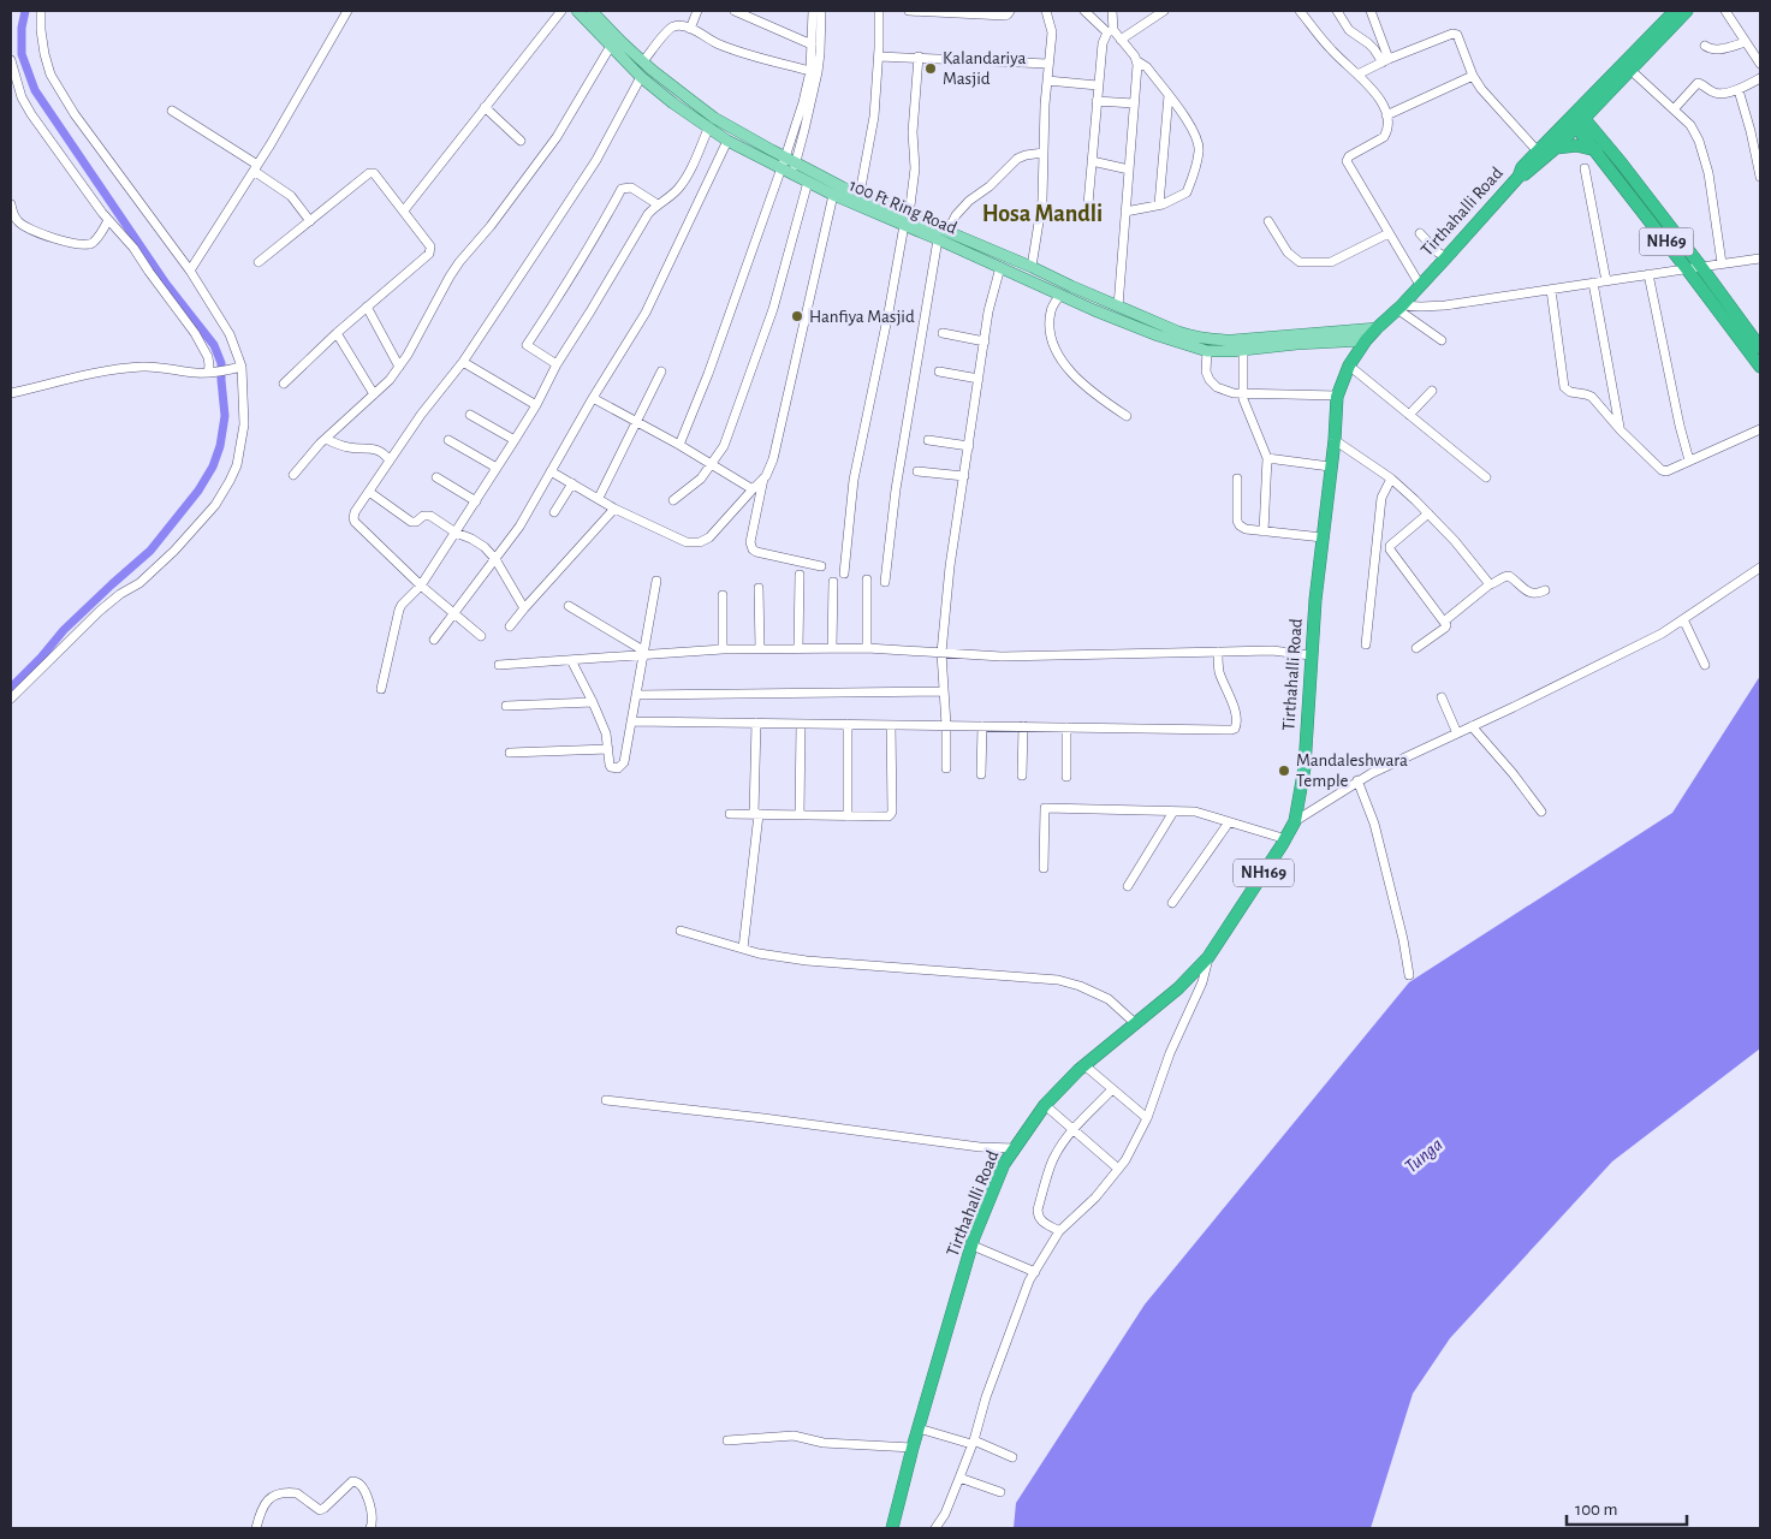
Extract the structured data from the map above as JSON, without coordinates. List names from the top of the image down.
{
  "streets": {
    "highway": ["Tirthahalli Road", "NH69", "NH169"],
    "main road": ["100 Ft Ring Road"]
  },
  "crossings": [
    ["100 Ft Ring Road", "Tirthahalli Road"],
    ["Tirthahalli Road", "NH69"],
    ["Tirthahalli Road", "NH169"],
    ["NH69", "NH169"]
  ],
  "districts": ["Hosa Mandli"],
  "water": ["Tunga"],
  "places": ["Kalandariya Masjid", "Hanfiya Masjid", "Mandaleshwara Temple"],
  "scale_bar": "100 m"
}
